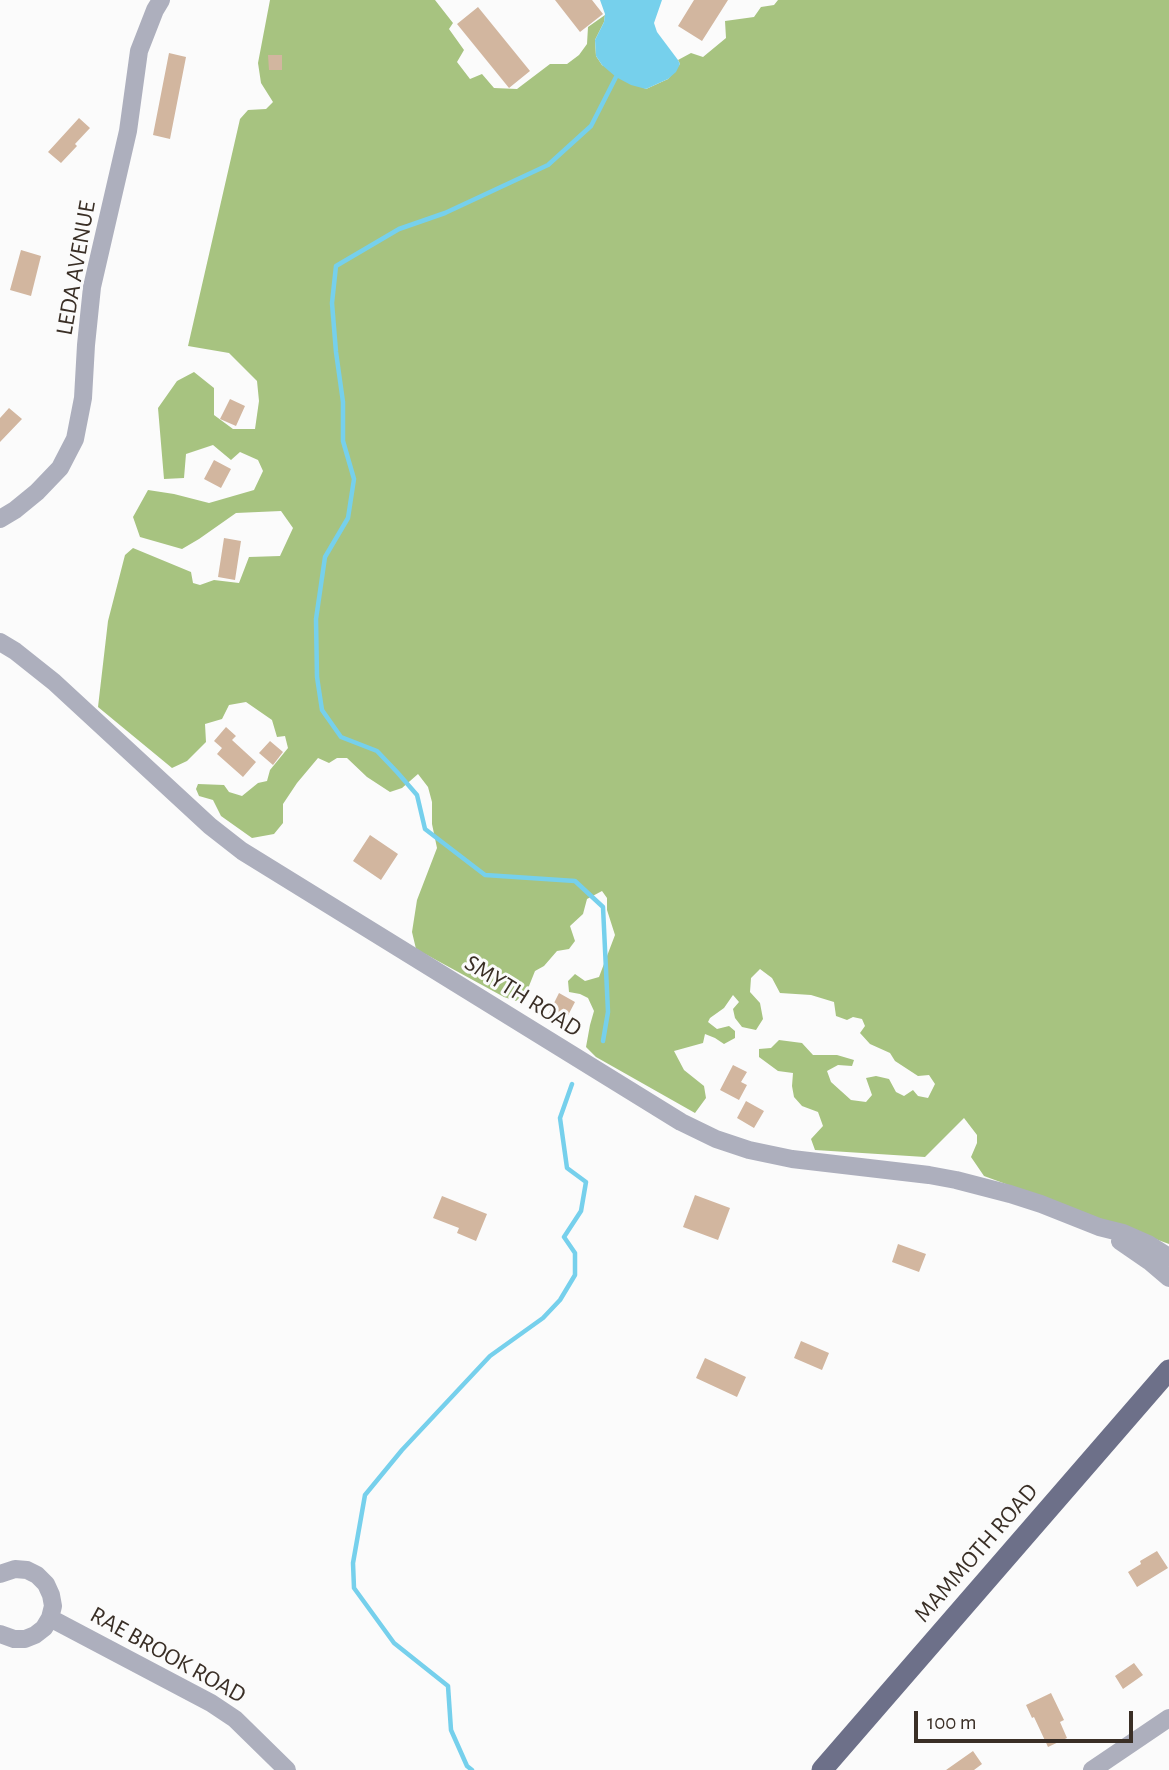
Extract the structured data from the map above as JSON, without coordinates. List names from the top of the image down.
{
  "streets": {
    "main road": ["MAMMOTH ROAD"],
    "street": ["LEDA AVENUE", "SMYTH ROAD", "RAE BROOK ROAD"]
  },
  "scale_bar": "100 m"
}
